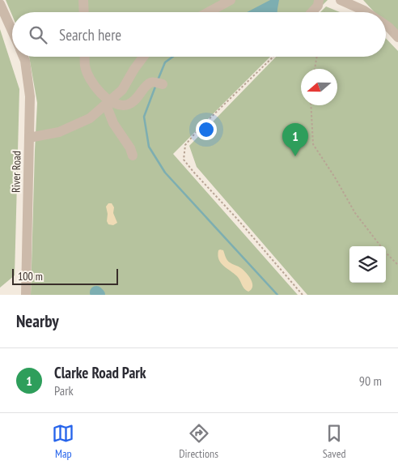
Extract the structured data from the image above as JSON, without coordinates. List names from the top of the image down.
{
  "streets": {
    "street": ["River Road"]
  },
  "scale_bar": "100 m",
  "north": "left",
  "page": {
    "search": "Search here",
    "pins": "1",
    "scale": "100 m",
    "heading": "Nearby",
    "list": [
      {
        "mark": "1",
        "name": "Clarke Road Park",
        "note": "Park",
        "value": "90 m"
      }
    ],
    "nav": ["Map", "Directions", "Saved"]
  }
}
